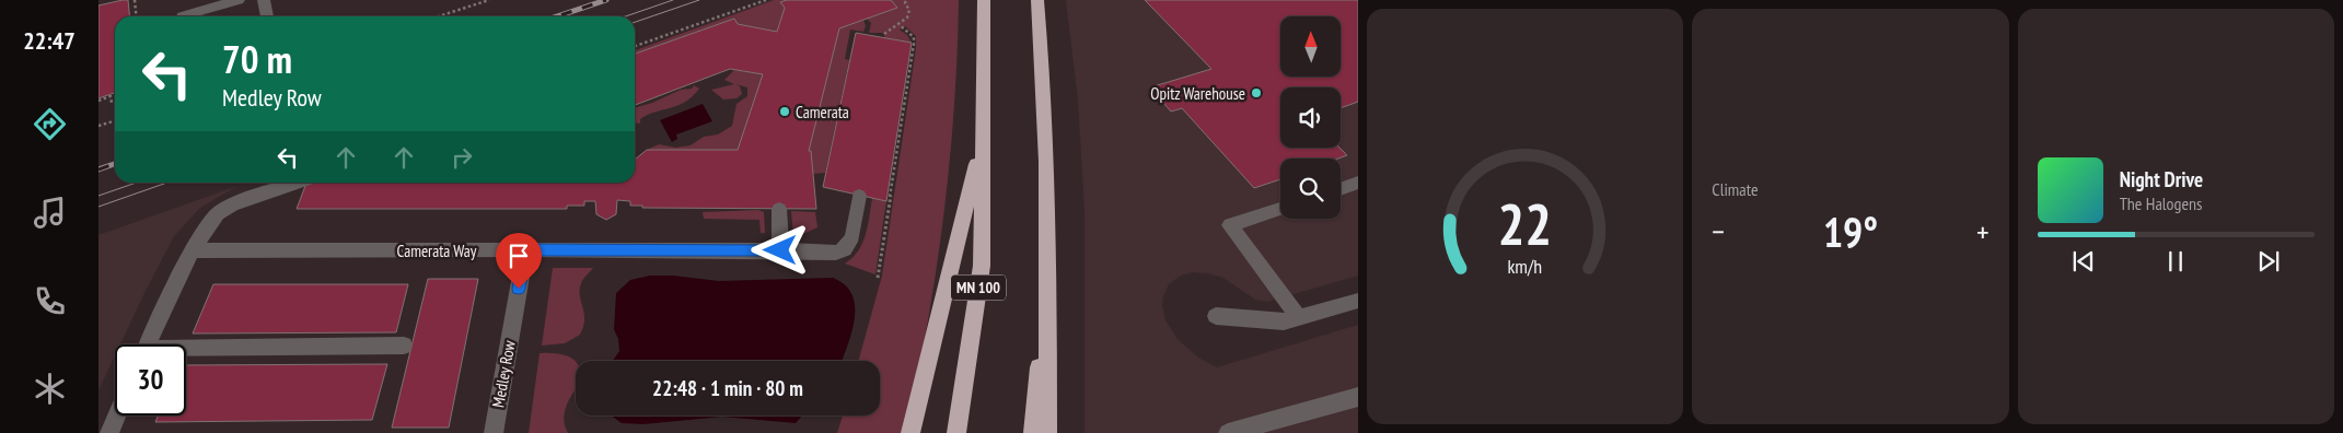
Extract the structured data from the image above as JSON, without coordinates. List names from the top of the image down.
{
  "streets": {
    "highway": ["MN 100"],
    "street": ["Camerata Way", "Medley Row"]
  },
  "crossings": [
    ["Camerata Way", "Medley Row"]
  ],
  "places": ["Opitz Warehouse", "Camerata"],
  "north": "top",
  "page": {
    "tabs": "22:47",
    "tile": "Climate",
    "turn": ["70 m", "Medley Row"],
    "song": ["Night Drive", "The Halogens"],
    "heat": ["−", "19°", "+"],
    "limit": "30",
    "trip": "22:48 · 1 min · 80 m",
    "gauge": ["22", "km/h"]
  }
}
